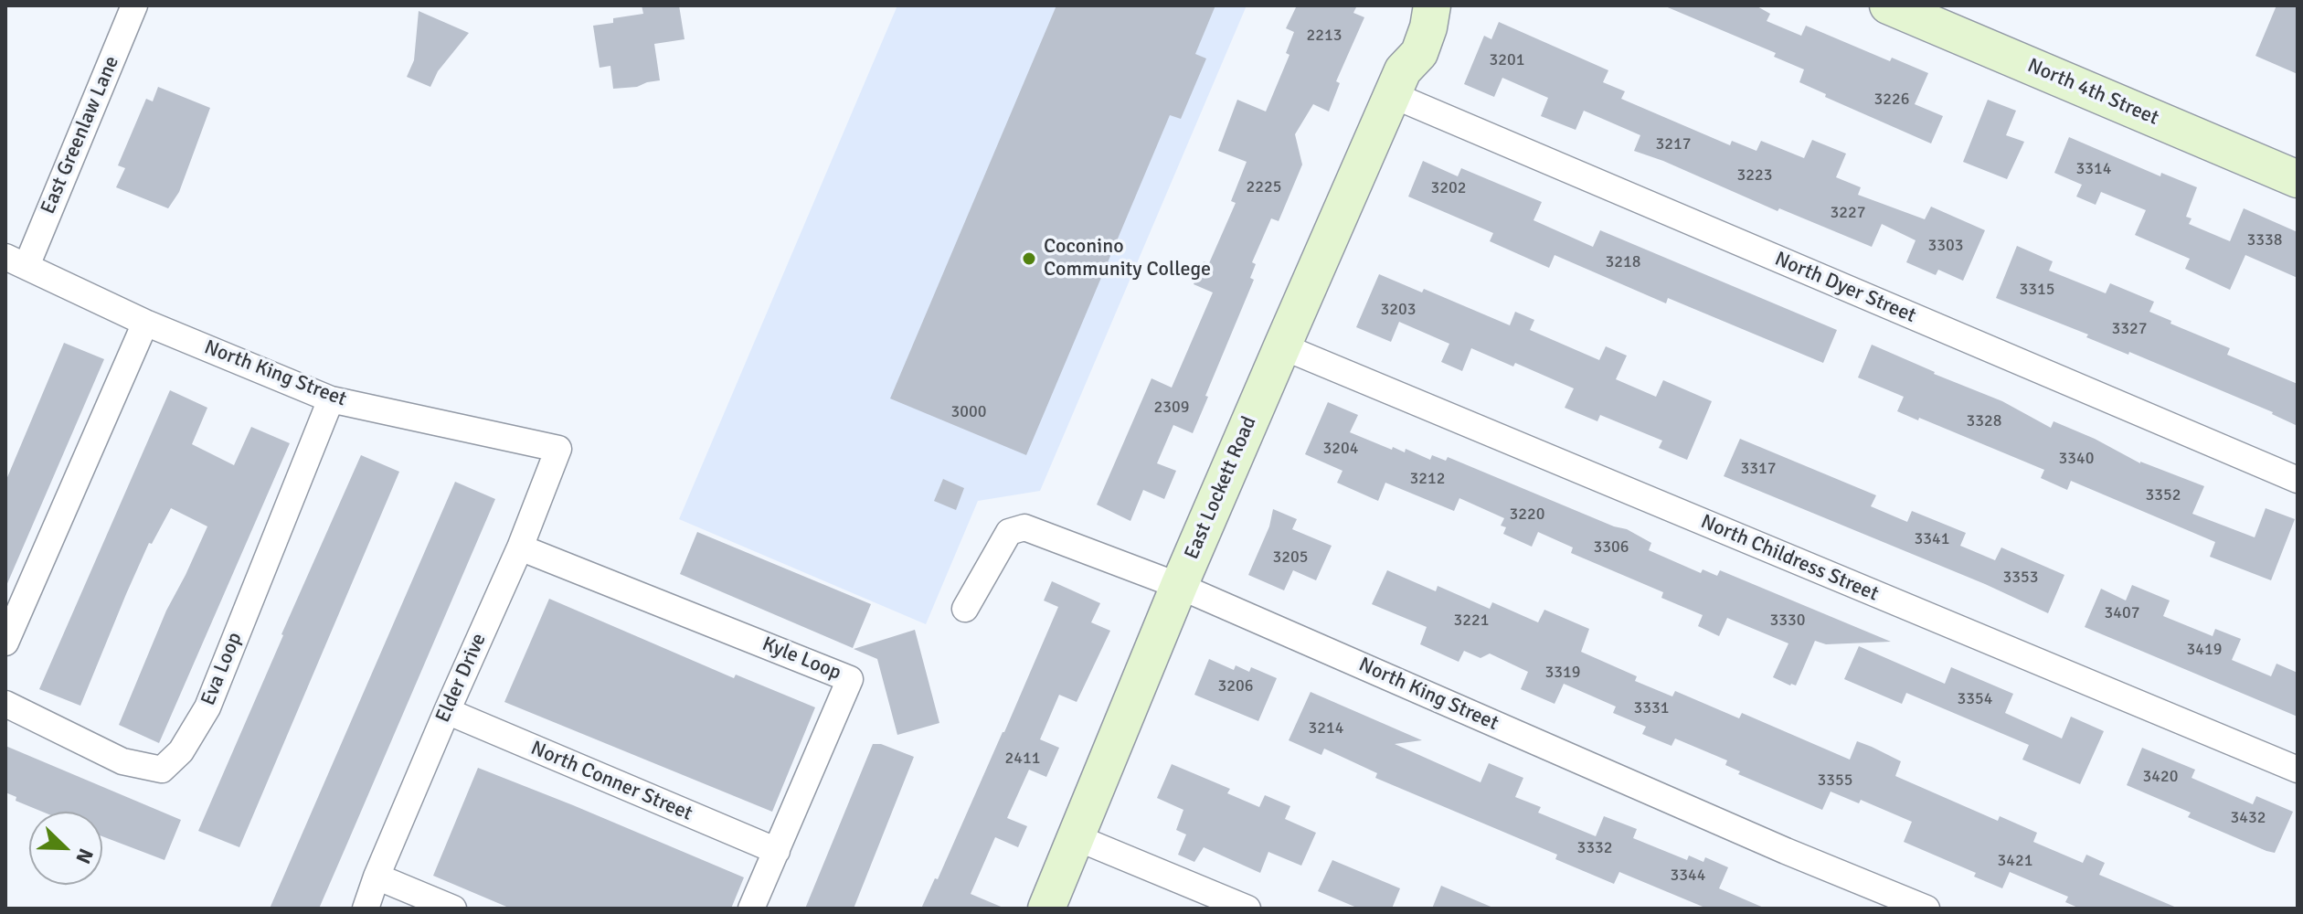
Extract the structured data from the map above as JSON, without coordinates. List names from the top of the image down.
{
  "streets": {
    "street": [
      "North 4th Street",
      "East Greenlaw Lane",
      "North Dyer Street",
      "North King Street",
      "East Lockett Road",
      "North Childress Street",
      "Kyle Loop",
      "Eva Loop",
      "Elder Drive",
      "North Conner Street"
    ]
  },
  "crossings": [
    ["East Greenlaw Lane", "North King Street"],
    ["North Dyer Street", "East Lockett Road"],
    ["North King Street", "East Lockett Road"],
    ["North King Street", "Eva Loop"],
    ["North King Street", "Elder Drive"],
    ["East Lockett Road", "North Childress Street"],
    ["Kyle Loop", "Elder Drive"],
    ["Kyle Loop", "North Conner Street"],
    ["Elder Drive", "North Conner Street"]
  ],
  "places": ["Coconino Community College"],
  "house_numbers": [
    "2213",
    "3201",
    "3226",
    "3217",
    "3314",
    "3223",
    "2225",
    "3202",
    "3227",
    "3338",
    "3303",
    "3218",
    "3315",
    "3203",
    "3327",
    "2309",
    "3000",
    "3328",
    "3204",
    "3340",
    "3317",
    "3212",
    "3352",
    "3220",
    "3341",
    "3306",
    "3205",
    "3353",
    "3407",
    "3221",
    "3330",
    "3419",
    "3319",
    "3206",
    "3354",
    "3331",
    "3214",
    "2411",
    "3420",
    "3355",
    "3432",
    "3332",
    "3421",
    "3344"
  ],
  "north": "bottom right"
}
